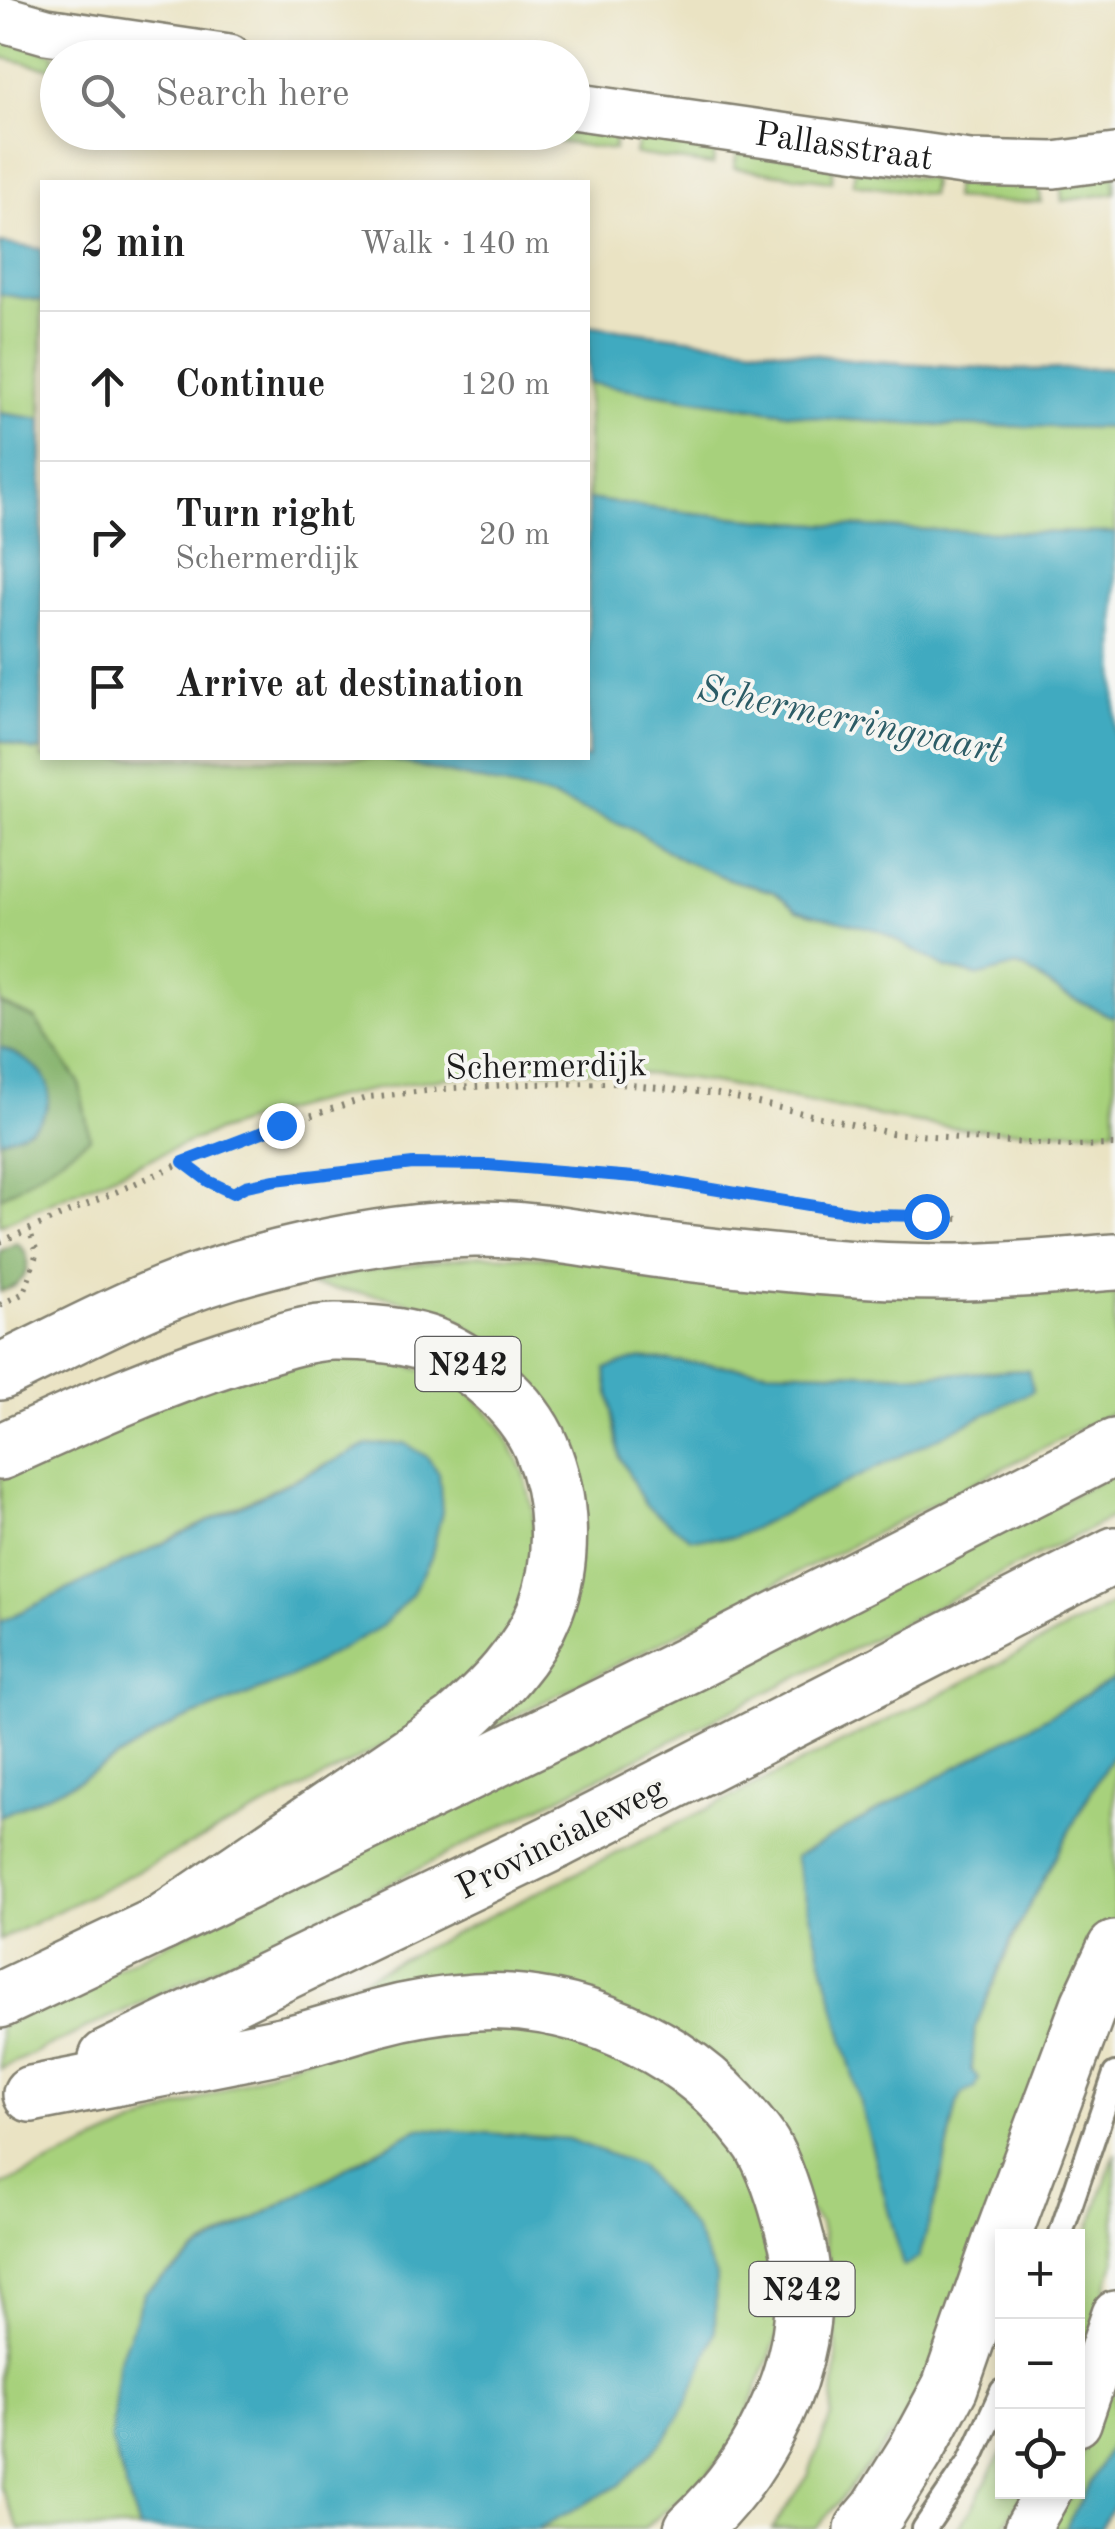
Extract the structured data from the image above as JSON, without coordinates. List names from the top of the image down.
{
  "streets": {
    "main road": ["N242", "Provincialeweg"],
    "street": ["Pallasstraat"],
    "path": ["Schermerdijk"]
  },
  "crossings": [
    ["N242", "Provincialeweg"]
  ],
  "water": ["Schermerringvaart"],
  "page": {
    "search": "Search here",
    "heading": ["2 min", "Walk · 140 m"],
    "list": [
      ["Continue", "120 m"],
      ["Turn right", "Schermerdijk", "20 m"],
      "Arrive at destination"
    ],
    "map_buttons": ["+", "−"]
  }
}
